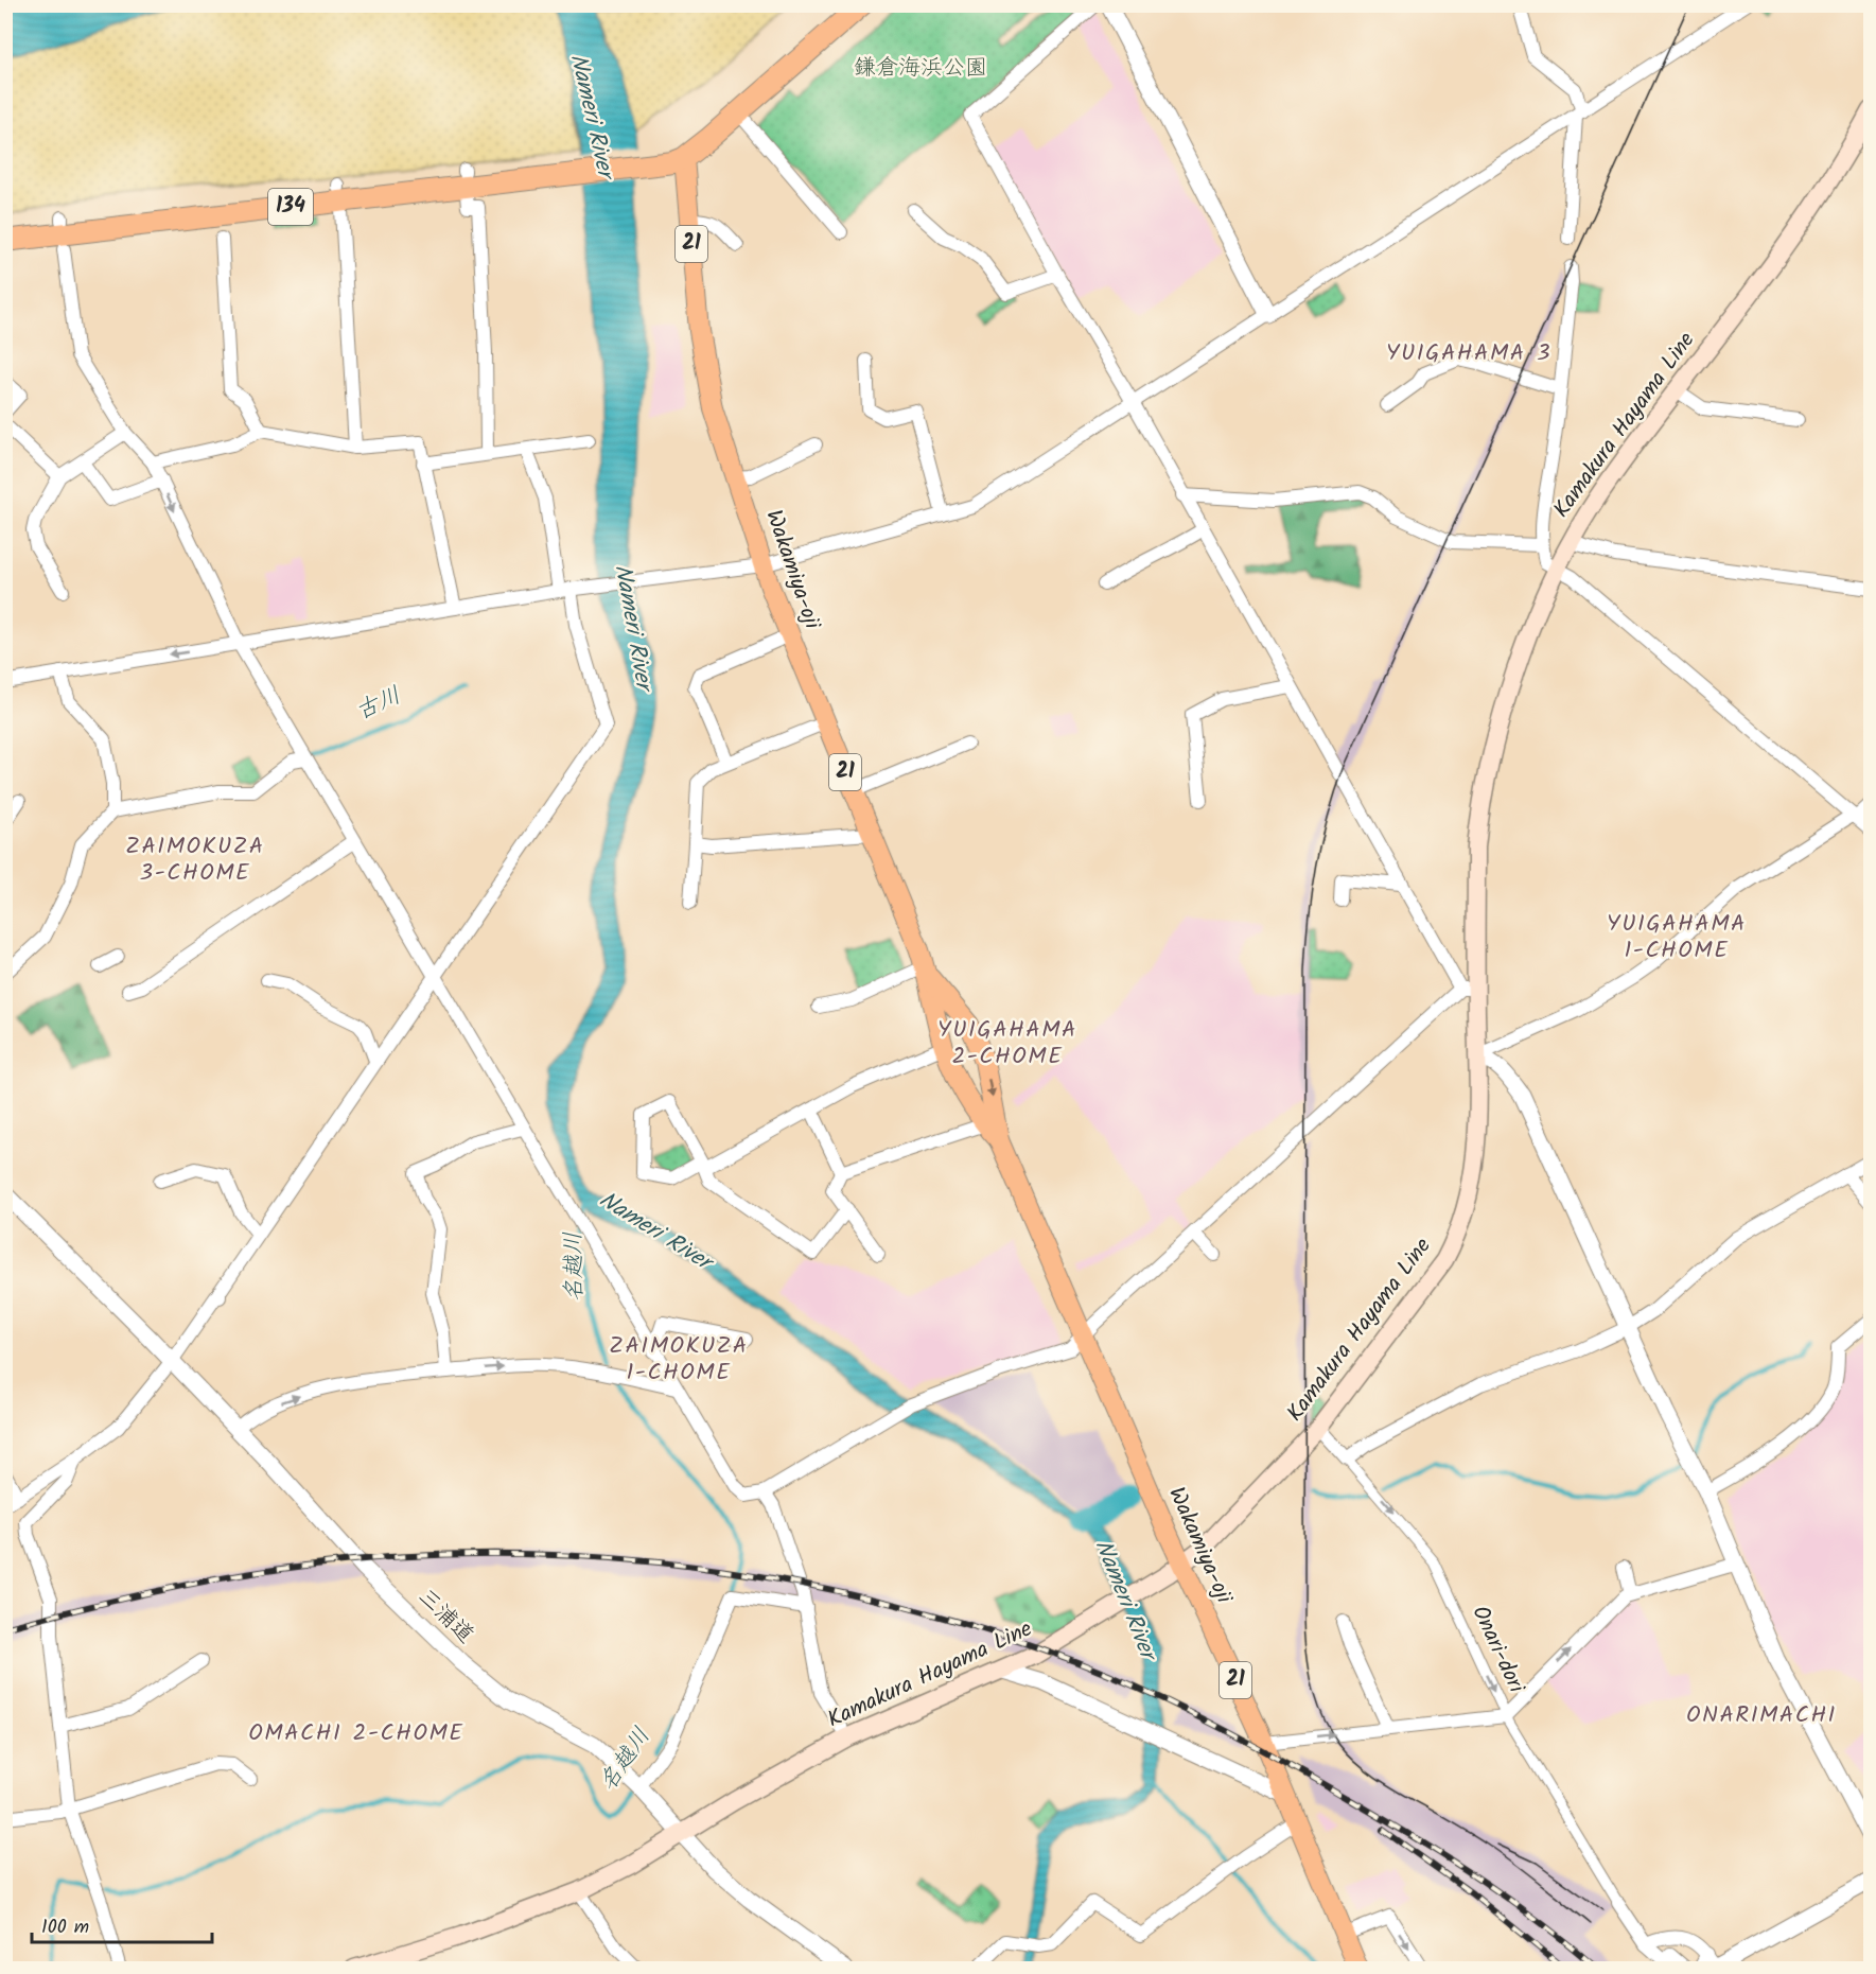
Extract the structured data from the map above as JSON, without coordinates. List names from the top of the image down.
{
  "streets": {
    "highway": ["134"],
    "main road": ["21", "Kamakura Hayama Line", "Wakamiya-oji"],
    "street": ["三浦道", "Onari-dori"]
  },
  "crossings": [
    ["134", "Wakamiya-oji"],
    ["Kamakura Hayama Line", "Wakamiya-oji"],
    ["Kamakura Hayama Line", "三浦道"],
    ["Kamakura Hayama Line", "Onari-dori"]
  ],
  "one_way": ["Onari-dori"],
  "districts": [
    "YUIGAHAMA 3",
    "ZAIMOKUZA 3-CHOME",
    "YUIGAHAMA 1-CHOME",
    "YUIGAHAMA 2-CHOME",
    "ZAIMOKUZA 1-CHOME",
    "ONARIMACHI",
    "OMACHI 2-CHOME"
  ],
  "water": ["Nameri River", "古川", "名越川"],
  "parks": ["鎌倉海浜公園"],
  "scale_bar": "100 m"
}
